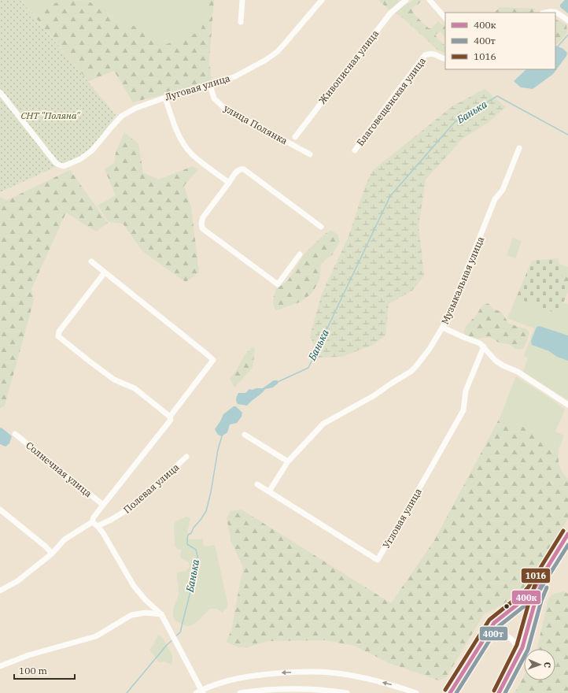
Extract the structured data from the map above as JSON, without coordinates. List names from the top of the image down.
{
  "streets": {
    "street": [
      "Живописная улица",
      "Луговая улица",
      "Благовещенская улица",
      "улица Полянка",
      "Музыкальная улица",
      "Солнечная улица",
      "Полевая улица",
      "Угловая улица"
    ]
  },
  "crossings": [
    ["Луговая улица", "улица Полянка"],
    ["Музыкальная улица", "Угловая улица"]
  ],
  "water": ["Банька"],
  "parks": ["СНТ \"Поляна\""],
  "lines": ["transit line 1016", "transit line 400к", "transit line 400т"],
  "legend": ["400к", "400т", "1016"],
  "scale_bar": "100 m",
  "north": "right"
}
